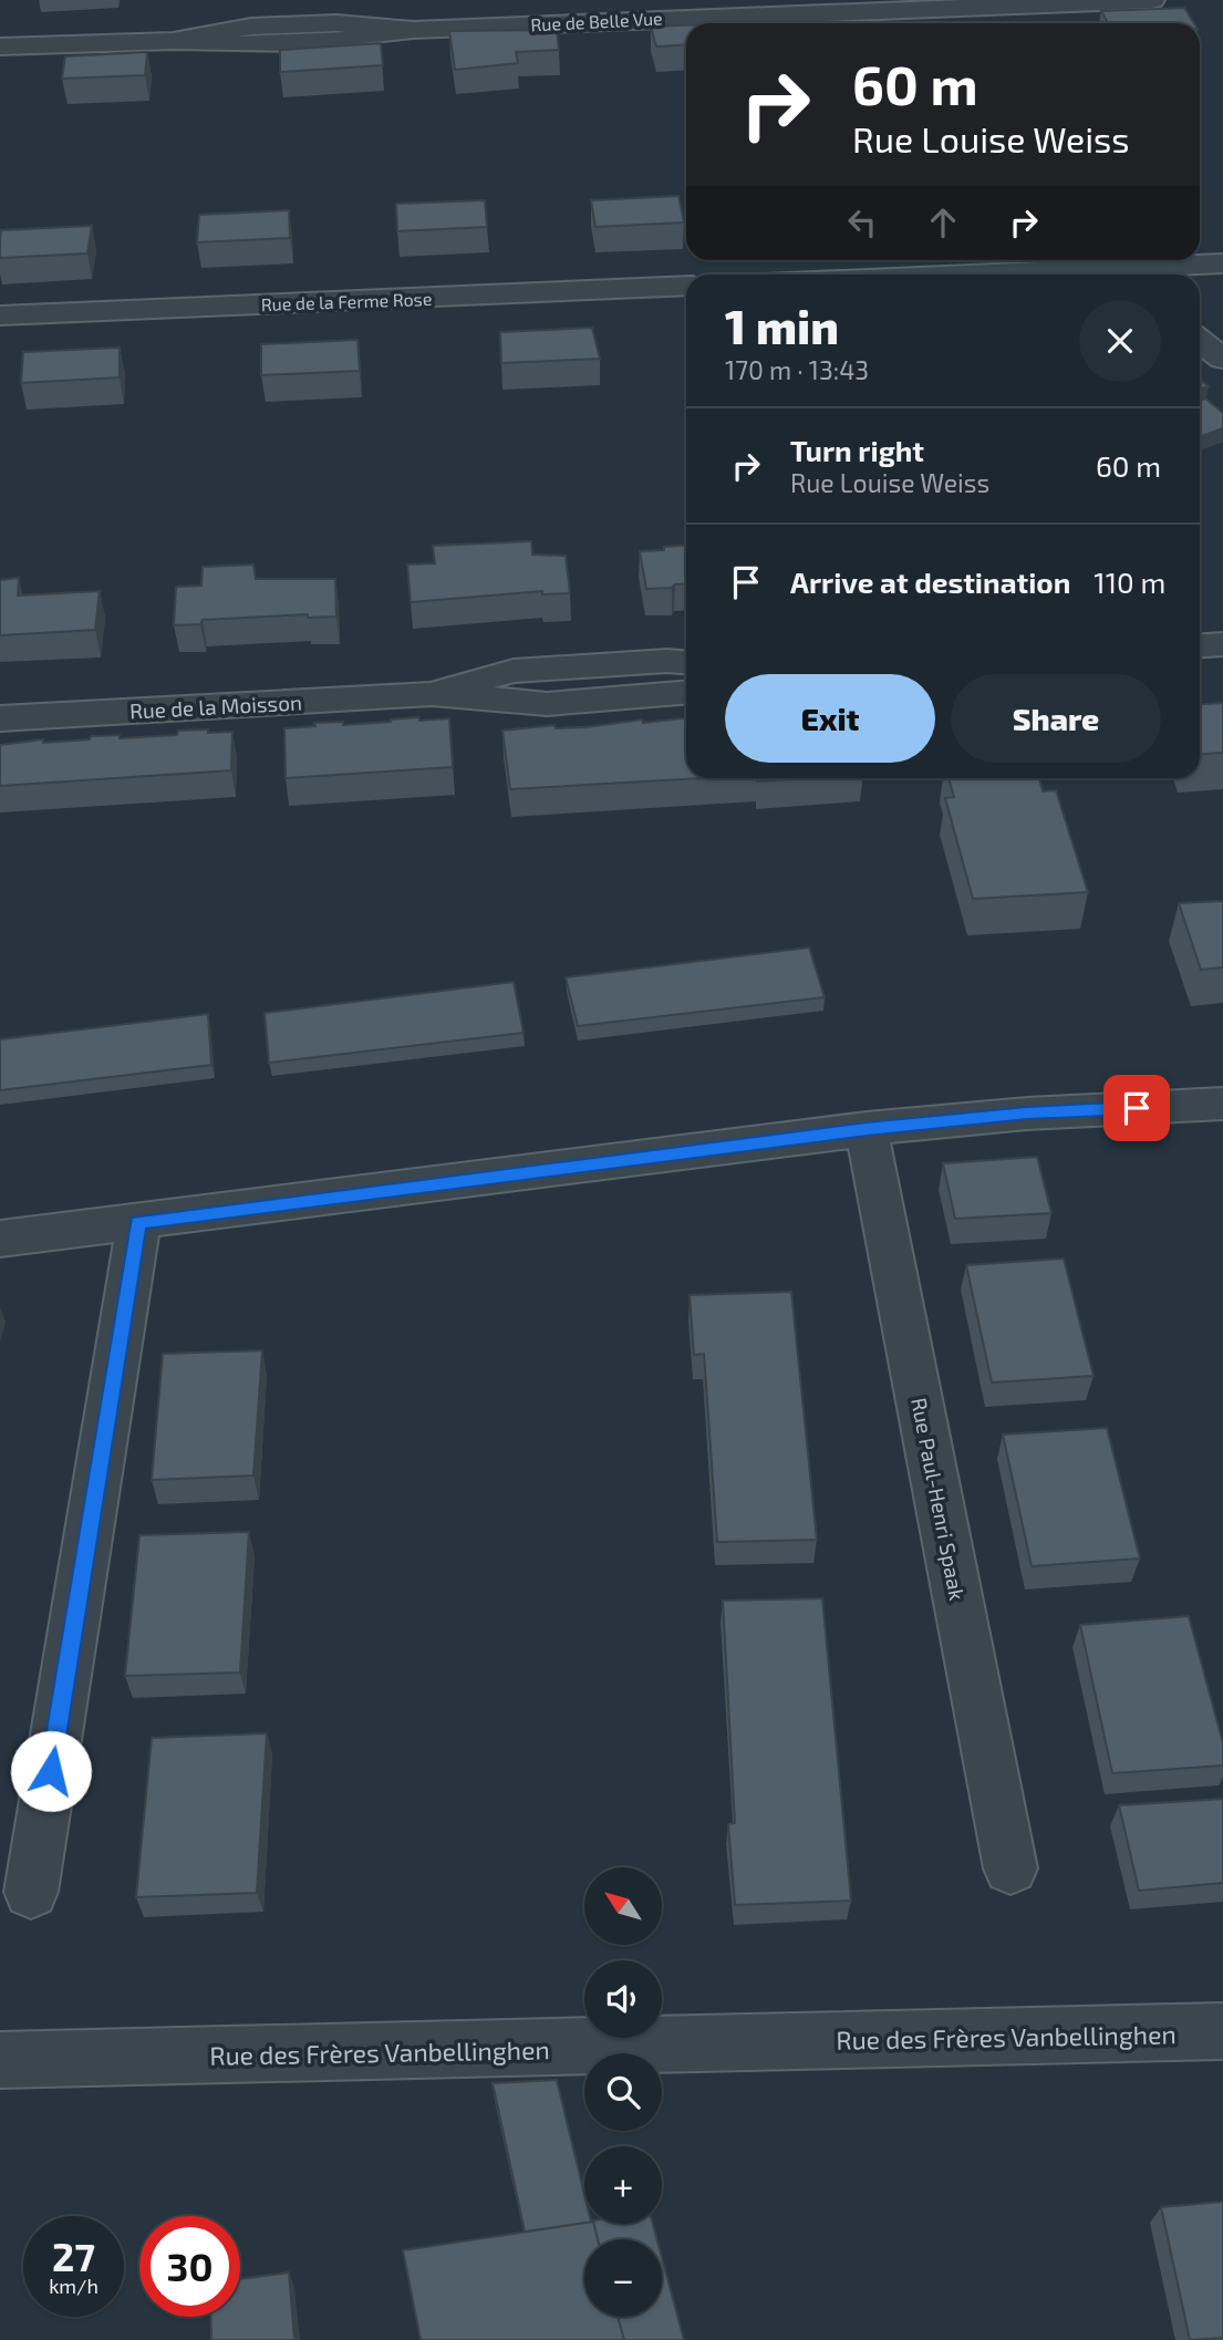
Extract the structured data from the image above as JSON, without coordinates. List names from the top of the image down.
{
  "streets": {
    "street": [
      "Rue de Belle Vue",
      "Rue de la Ferme Rose",
      "Rue de la Moisson",
      "Rue Paul-Henri Spaak",
      "Rue des Frères Vanbellinghen"
    ]
  },
  "north": "top left",
  "page": {
    "turn": ["60 m", "Rue Louise Weiss"],
    "heading": ["1 min", "170 m · 13:43"],
    "list": [
      {
        "name": "Turn right",
        "note": "Rue Louise Weiss",
        "value": "60 m"
      },
      {
        "name": "Arrive at destination",
        "value": "110 m"
      }
    ],
    "buttons": ["Exit", "Share"],
    "map_buttons": ["+", "−"],
    "speed": "27 km/h",
    "limit": "30"
  }
}
